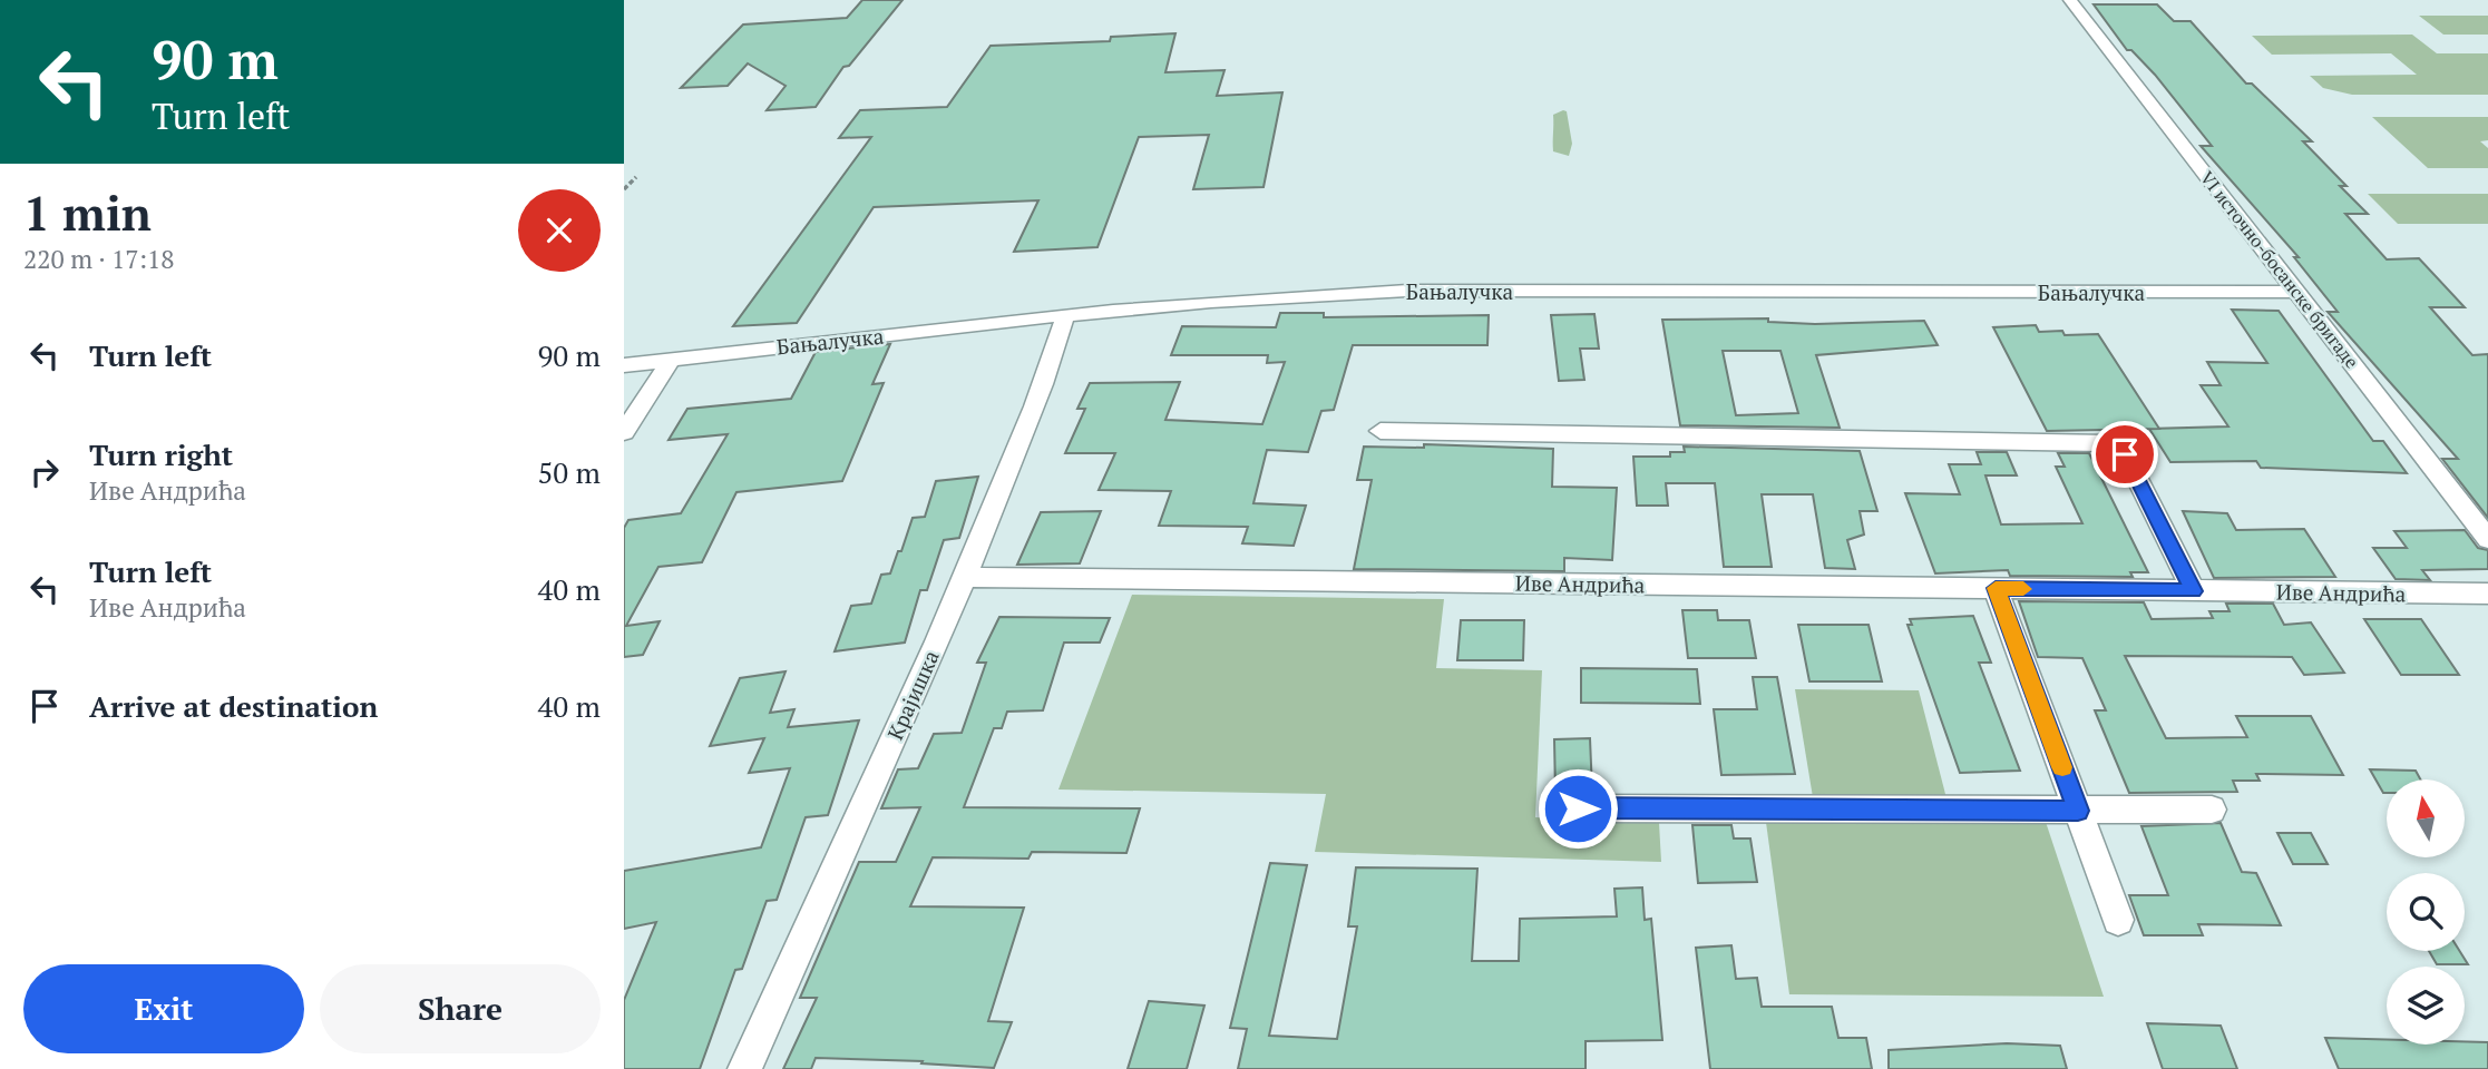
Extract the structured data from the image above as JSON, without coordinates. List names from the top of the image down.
{
  "streets": {
    "street": [
      "VI источно-босанске бригаде",
      "Бањалучка",
      "Иве Андрића",
      "Крајишка"
    ]
  },
  "crossings": [
    ["VI источно-босанске бригаде", "Бањалучка"],
    ["Бањалучка", "Крајишка"],
    ["Иве Андрића", "Крајишка"]
  ],
  "north": "top",
  "page": {
    "turn": ["90 m", "Turn left"],
    "heading": ["1 min", "220 m · 17:18"],
    "list": [
      {
        "name": "Turn left",
        "value": "90 m"
      },
      {
        "name": "Turn right",
        "note": "Иве Андрића",
        "value": "50 m"
      },
      {
        "name": "Turn left",
        "note": "Иве Андрића",
        "value": "40 m"
      },
      {
        "name": "Arrive at destination",
        "value": "40 m"
      }
    ],
    "buttons": ["Exit", "Share"]
  }
}
